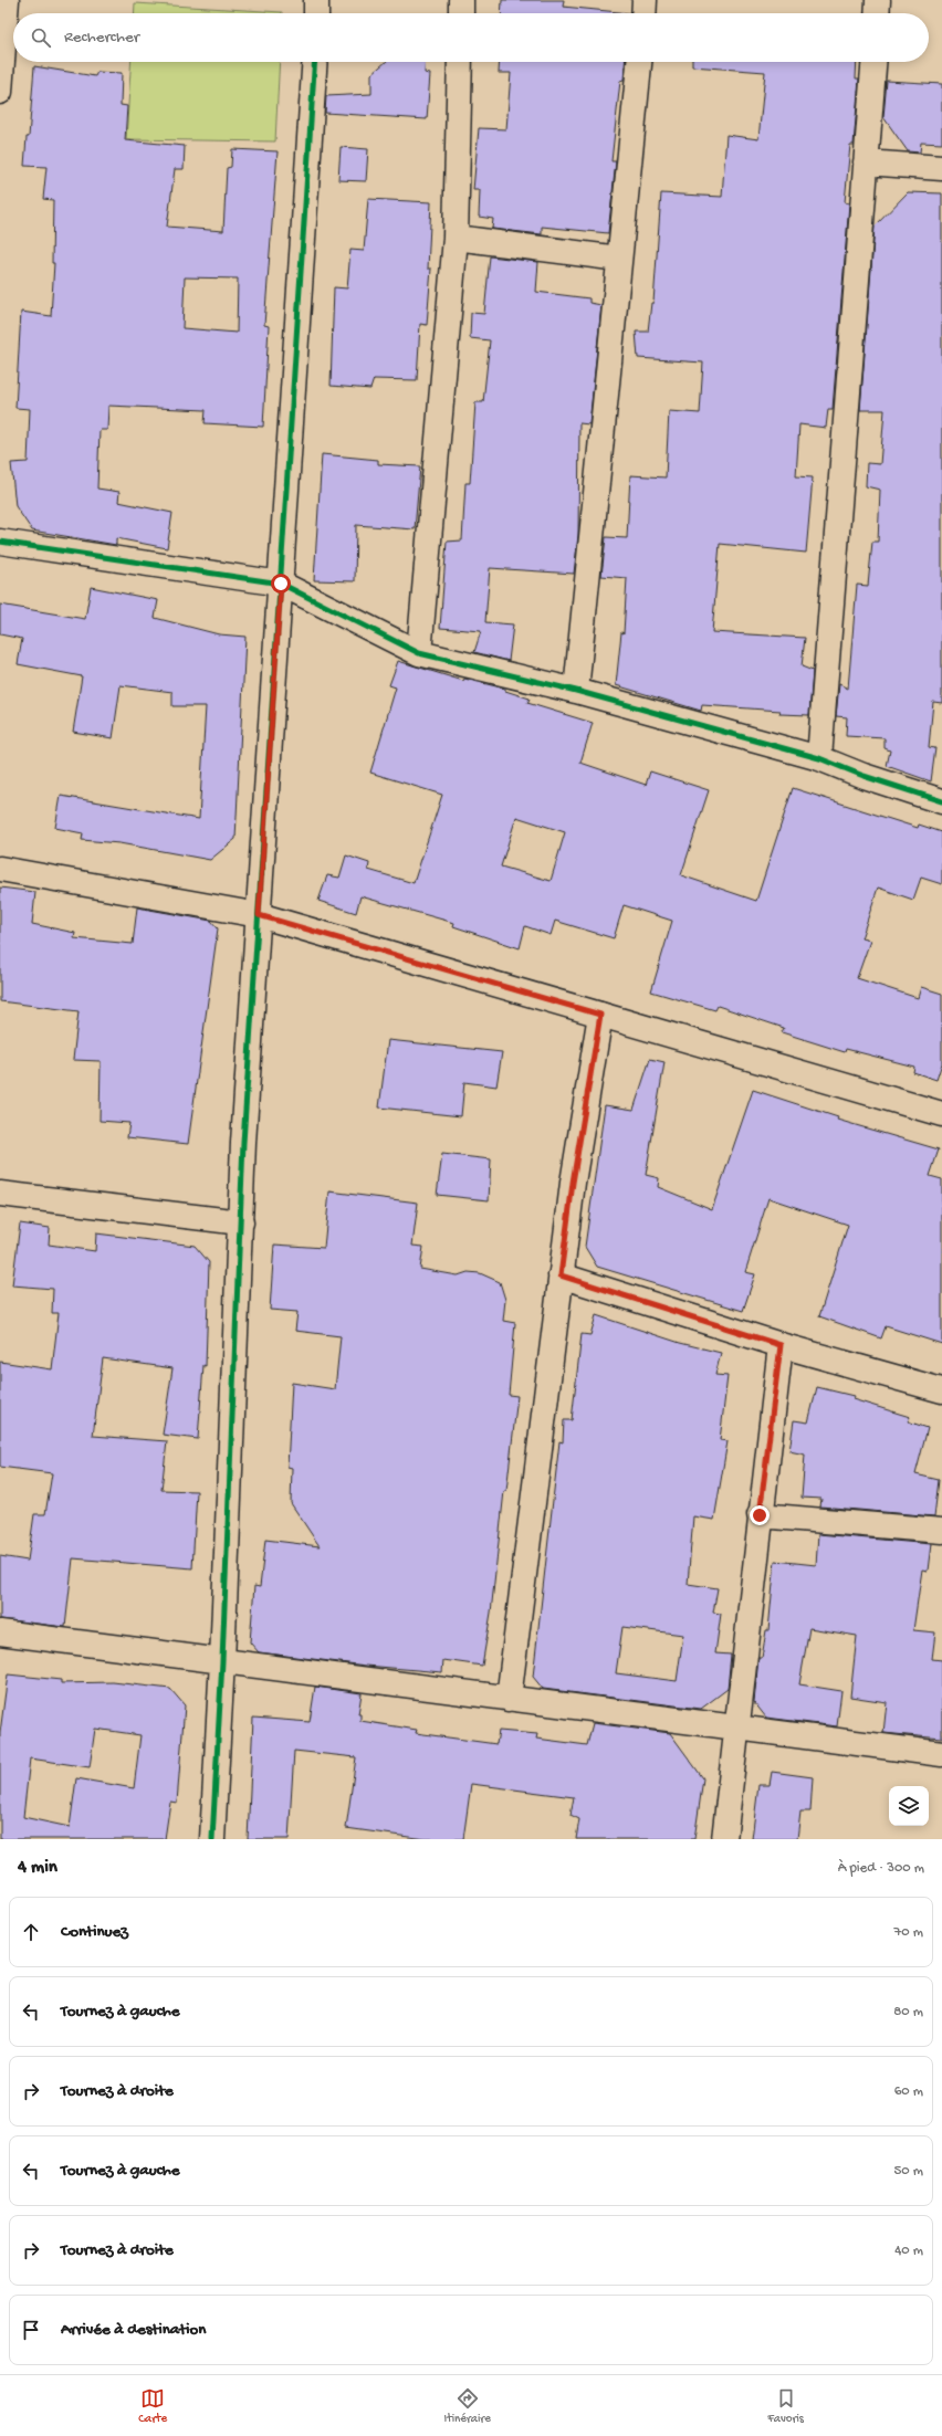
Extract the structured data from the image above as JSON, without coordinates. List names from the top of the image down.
{
  "page": {
    "search": "Rechercher",
    "heading": ["4 min", "À pied · 300 m"],
    "list": [
      ["Continuez", "70 m"],
      ["Tournez à gauche", "80 m"],
      ["Tournez à droite", "60 m"],
      ["Tournez à gauche", "50 m"],
      ["Tournez à droite", "40 m"],
      "Arrivée à destination"
    ],
    "nav": ["Carte", "Itinéraire", "Favoris"]
  }
}
